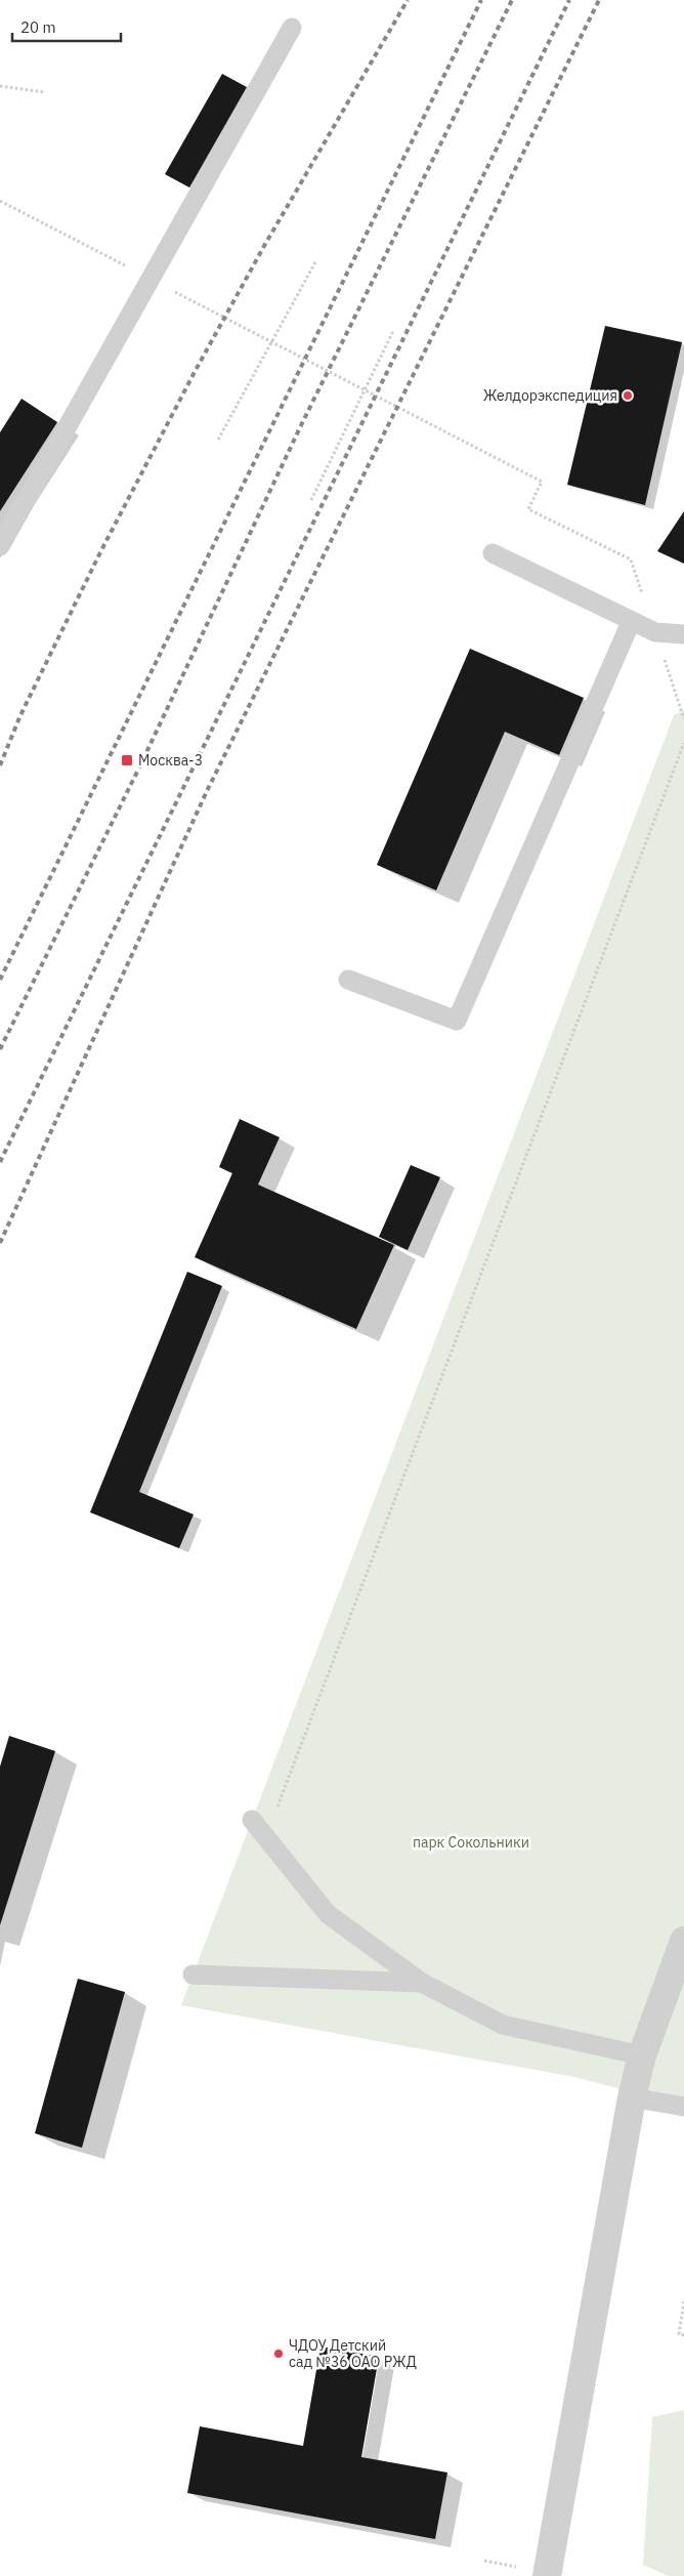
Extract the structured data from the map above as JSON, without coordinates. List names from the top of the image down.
{
  "parks": ["парк Сокольники"],
  "places": {
    "other": ["Желдорэкспедиция", "ЧДОУ Детский сад №36 ОАО РЖД"],
    "transit": ["Москва-3"]
  },
  "scale_bar": "20 m"
}
